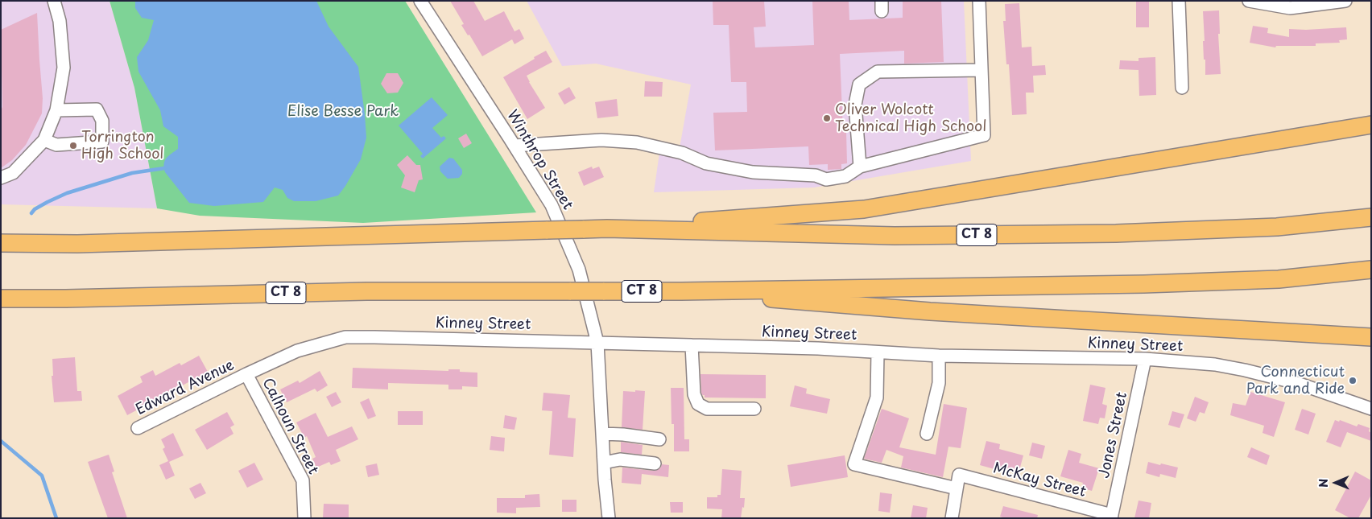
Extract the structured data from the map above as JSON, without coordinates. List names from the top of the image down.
{
  "streets": {
    "highway": ["CT 8"],
    "street": [
      "Winthrop Street",
      "Kinney Street",
      "Edward Avenue",
      "Calhoun Street",
      "Jones Street",
      "McKay Street"
    ]
  },
  "crossings": [
    ["Winthrop Street", "Kinney Street"],
    ["Kinney Street", "Edward Avenue"],
    ["Kinney Street", "Calhoun Street"],
    ["Kinney Street", "Jones Street"],
    ["Edward Avenue", "Calhoun Street"],
    ["Jones Street", "McKay Street"]
  ],
  "parks": ["Elise Besse Park"],
  "places": ["Oliver Wolcott Technical High School", "Torrington High School", "Connecticut Park and Ride"],
  "north": "left"
}
